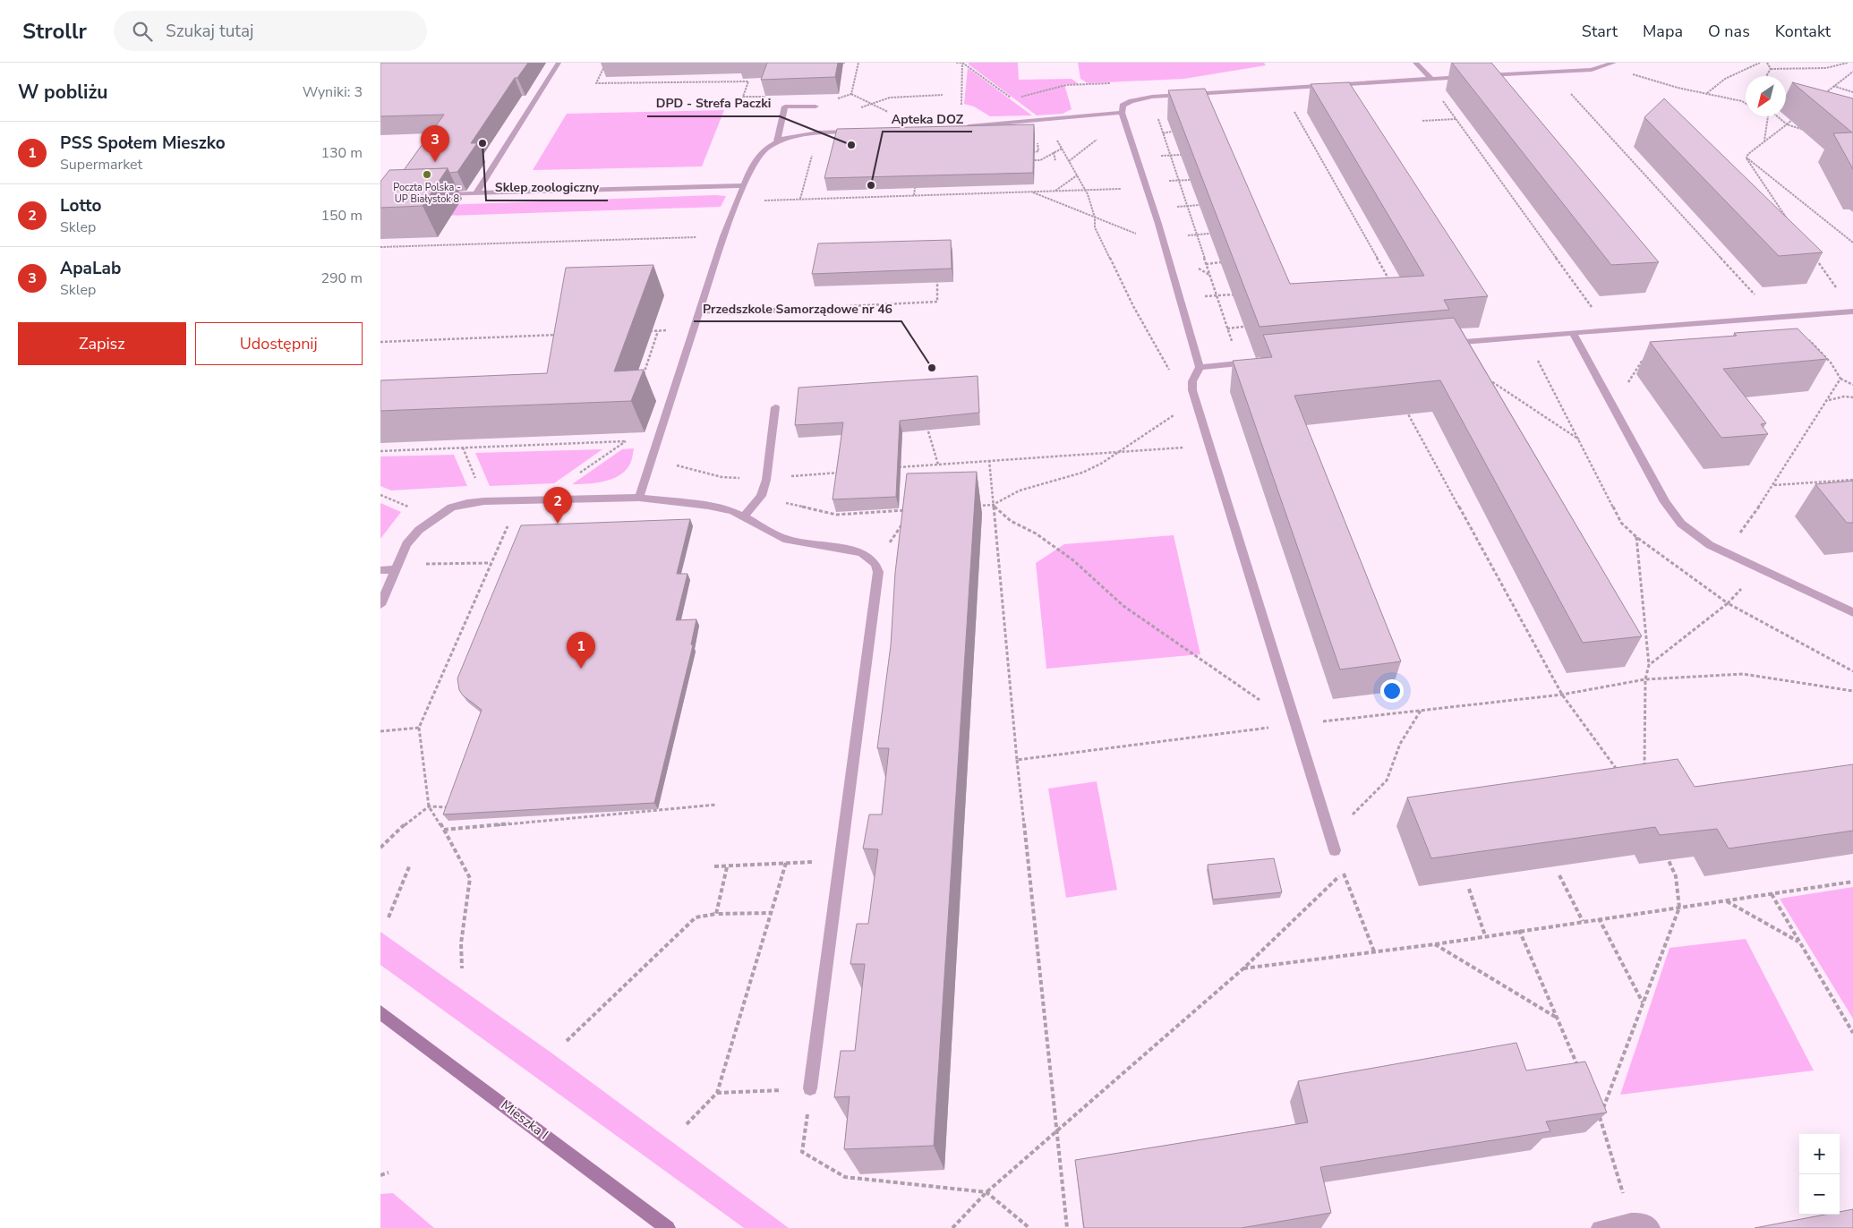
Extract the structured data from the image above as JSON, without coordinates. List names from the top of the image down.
{
  "streets": {
    "street": ["Mieszka I"]
  },
  "places": [
    "Sklep zoologiczny",
    "DPD - Strefa Paczki",
    "Poczta Polska - UP Białystok 8",
    "Apteka DOZ",
    "Przedszkole Samorządowe nr 46"
  ],
  "north": "bottom left",
  "page": {
    "header": "Strollr",
    "search": "Szukaj tutaj",
    "nav": [
      "Start",
      "Mapa",
      "O nas",
      "Kontakt"
    ],
    "heading": ["W pobliżu", "Wyniki: 3"],
    "list": [
      {
        "mark": "1",
        "name": "PSS Społem Mieszko",
        "note": "Supermarket",
        "value": "130 m"
      },
      {
        "mark": "2",
        "name": "Lotto",
        "note": "Sklep",
        "value": "150 m"
      },
      {
        "mark": "3",
        "name": "ApaLab",
        "note": "Sklep",
        "value": "290 m"
      }
    ],
    "pins": ["3", "2", "1"],
    "buttons": ["Zapisz", "Udostępnij"],
    "map_buttons": ["+", "−"]
  }
}
